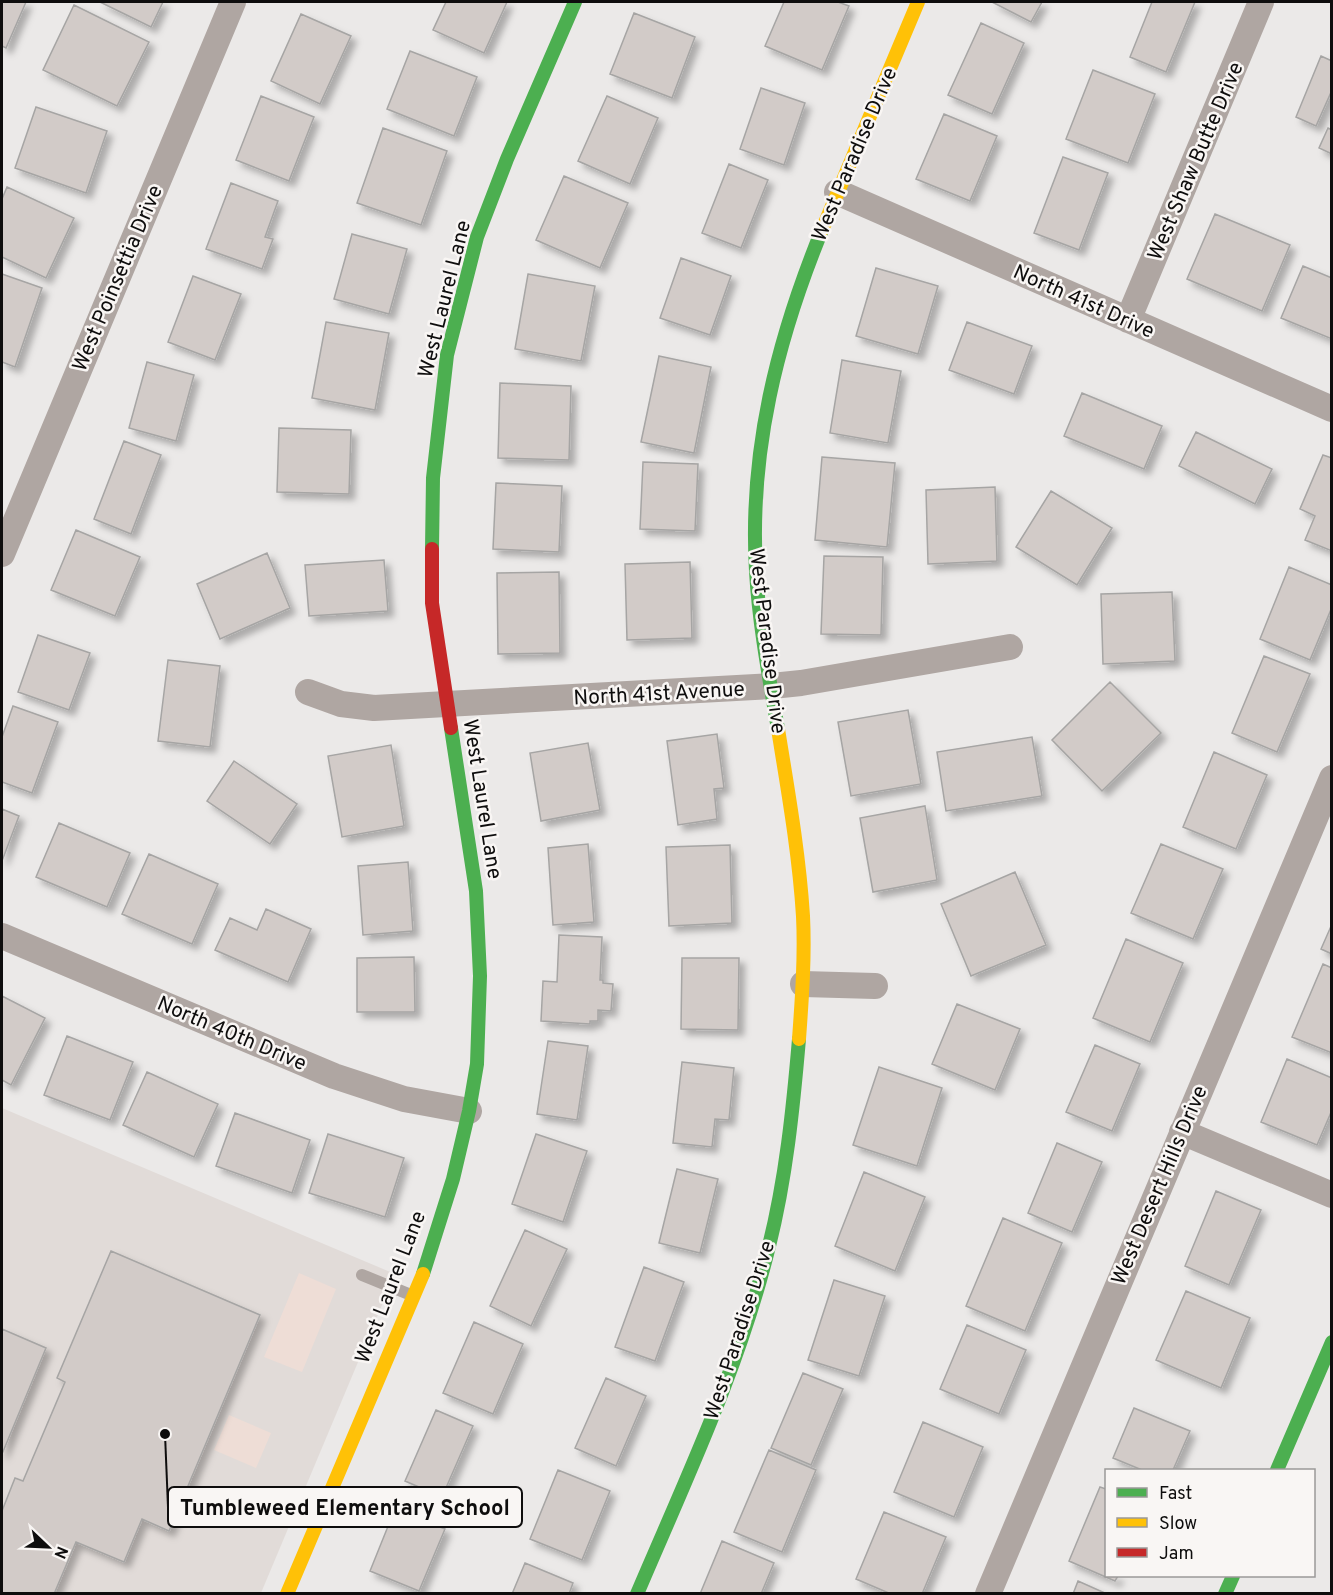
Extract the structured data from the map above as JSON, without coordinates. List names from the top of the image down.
{
  "streets": {
    "street": [
      "West Paradise Drive",
      "West Shaw Butte Drive",
      "West Poinsettia Drive",
      "West Laurel Lane",
      "North 41st Drive",
      "North 41st Avenue",
      "North 40th Drive",
      "West Desert Hills Drive"
    ]
  },
  "crossings": [
    ["West Paradise Drive", "North 41st Drive"],
    ["West Paradise Drive", "North 41st Avenue"],
    ["West Shaw Butte Drive", "North 41st Drive"],
    ["West Laurel Lane", "North 41st Avenue"],
    ["West Laurel Lane", "North 40th Drive"]
  ],
  "places": ["Tumbleweed Elementary School"],
  "legend": ["Fast", "Slow", "Jam"],
  "north": "bottom right"
}
